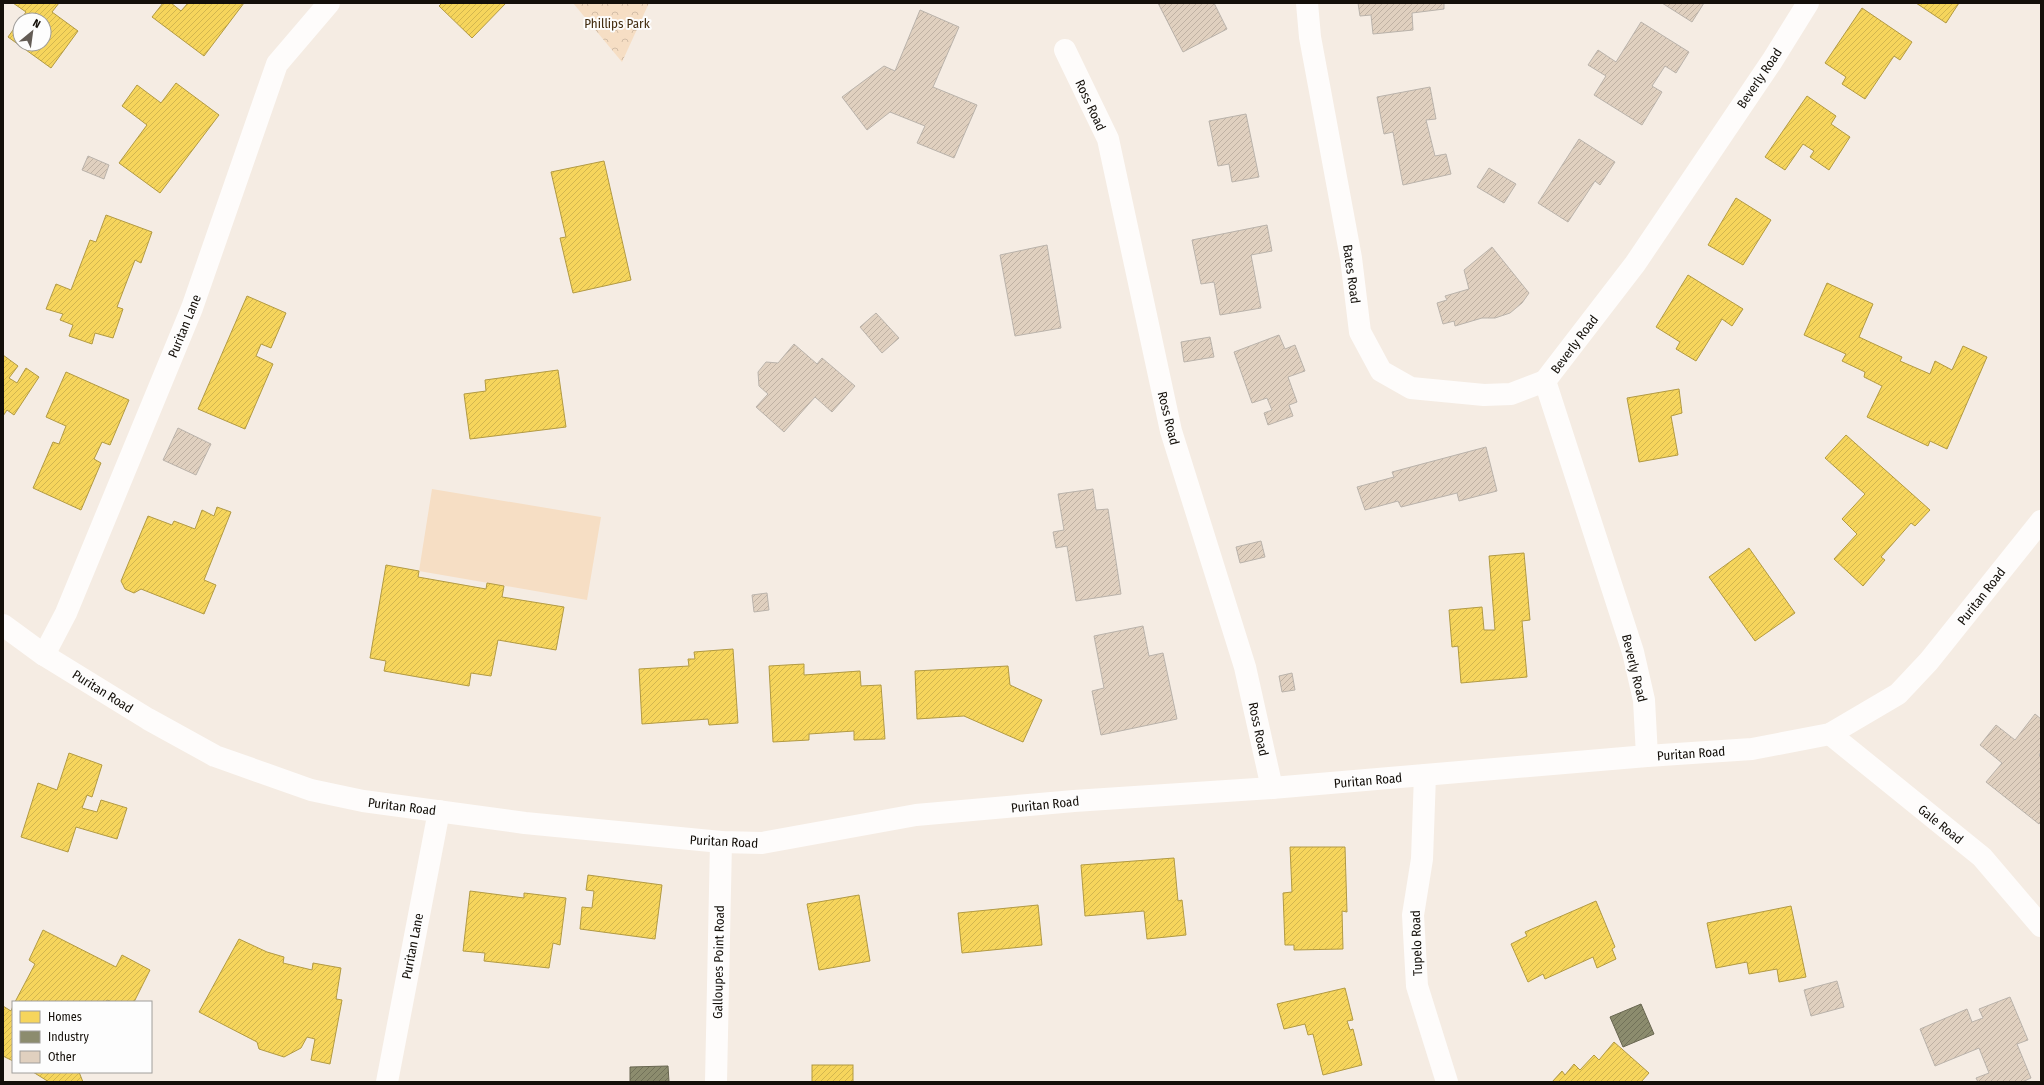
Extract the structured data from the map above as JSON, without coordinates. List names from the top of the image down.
{
  "streets": {
    "street": [
      "Beverly Road",
      "Ross Road",
      "Bates Road",
      "Puritan Lane",
      "Puritan Road",
      "Gale Road",
      "Tupelo Road",
      "Galloupes Point Road"
    ]
  },
  "crossings": [
    ["Beverly Road", "Bates Road"],
    ["Beverly Road", "Puritan Road"],
    ["Ross Road", "Puritan Road"],
    ["Puritan Lane", "Puritan Road"],
    ["Puritan Road", "Gale Road"],
    ["Puritan Road", "Tupelo Road"],
    ["Puritan Road", "Galloupes Point Road"]
  ],
  "parks": ["Phillips Park"],
  "legend": ["Homes", "Industry", "Other"],
  "north": "top right"
}
